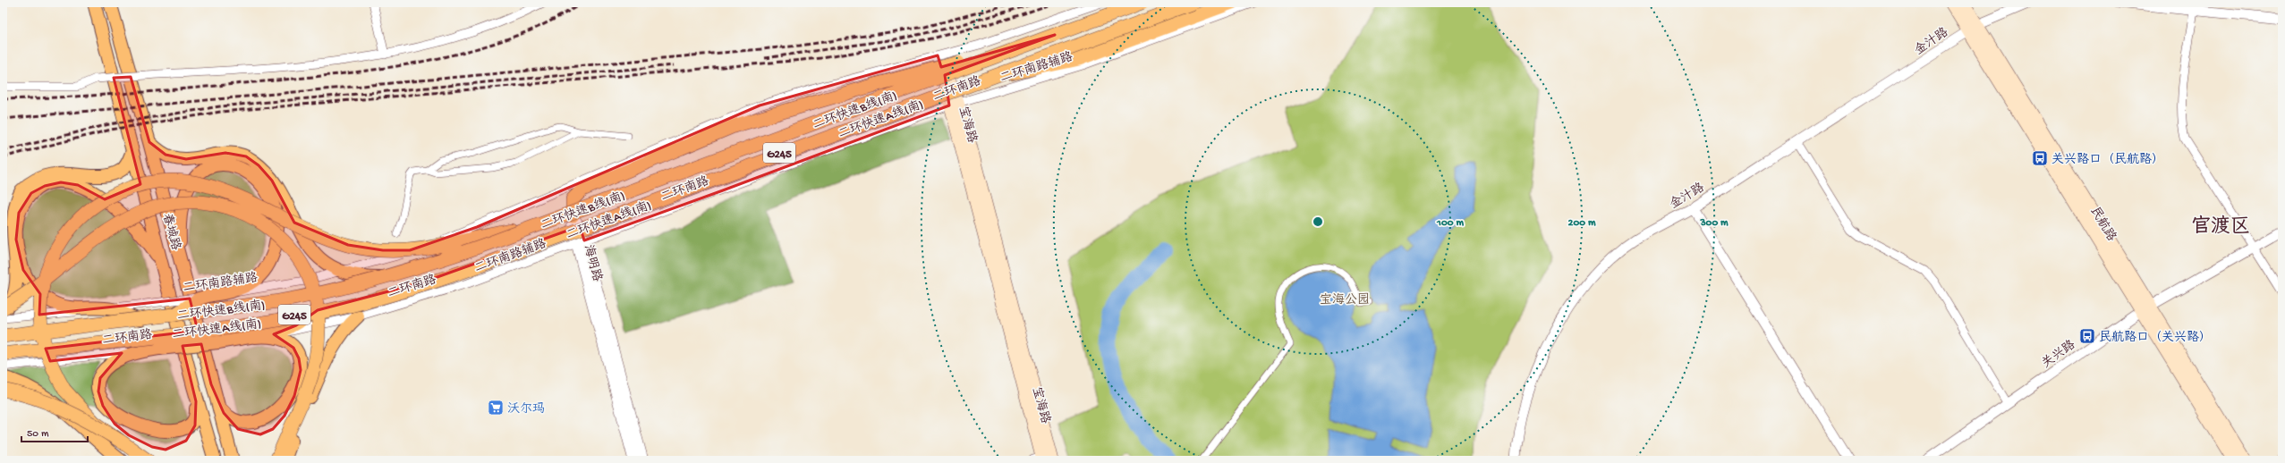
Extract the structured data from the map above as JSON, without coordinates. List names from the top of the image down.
{
  "streets": {
    "highway": ["二环快速B线(南)", "二环快速A线(南)"],
    "main road": [
      "二环南路",
      "宝海路",
      "G245",
      "民航路",
      "春城路"
    ],
    "street": [
      "金汁路",
      "二环南路辅路",
      "海明路",
      "关兴路"
    ]
  },
  "crossings": [
    ["金汁路", "民航路"],
    ["二环南路辅路", "宝海路"],
    ["二环南路辅路", "海明路"],
    ["二环南路", "二环快速B线(南)"],
    ["二环南路", "宝海路"],
    ["二环南路", "海明路"],
    ["民航路", "关兴路"]
  ],
  "districts": ["官渡区"],
  "parks": ["宝海公园"],
  "places": {
    "bus stop": ["关兴路口（民航路）", "民航路口（关兴路）"],
    "supermarket": ["沃尔玛"]
  },
  "scale_bar": "50 m",
  "rings": ["100 m", "200 m", "300 m"]
}
